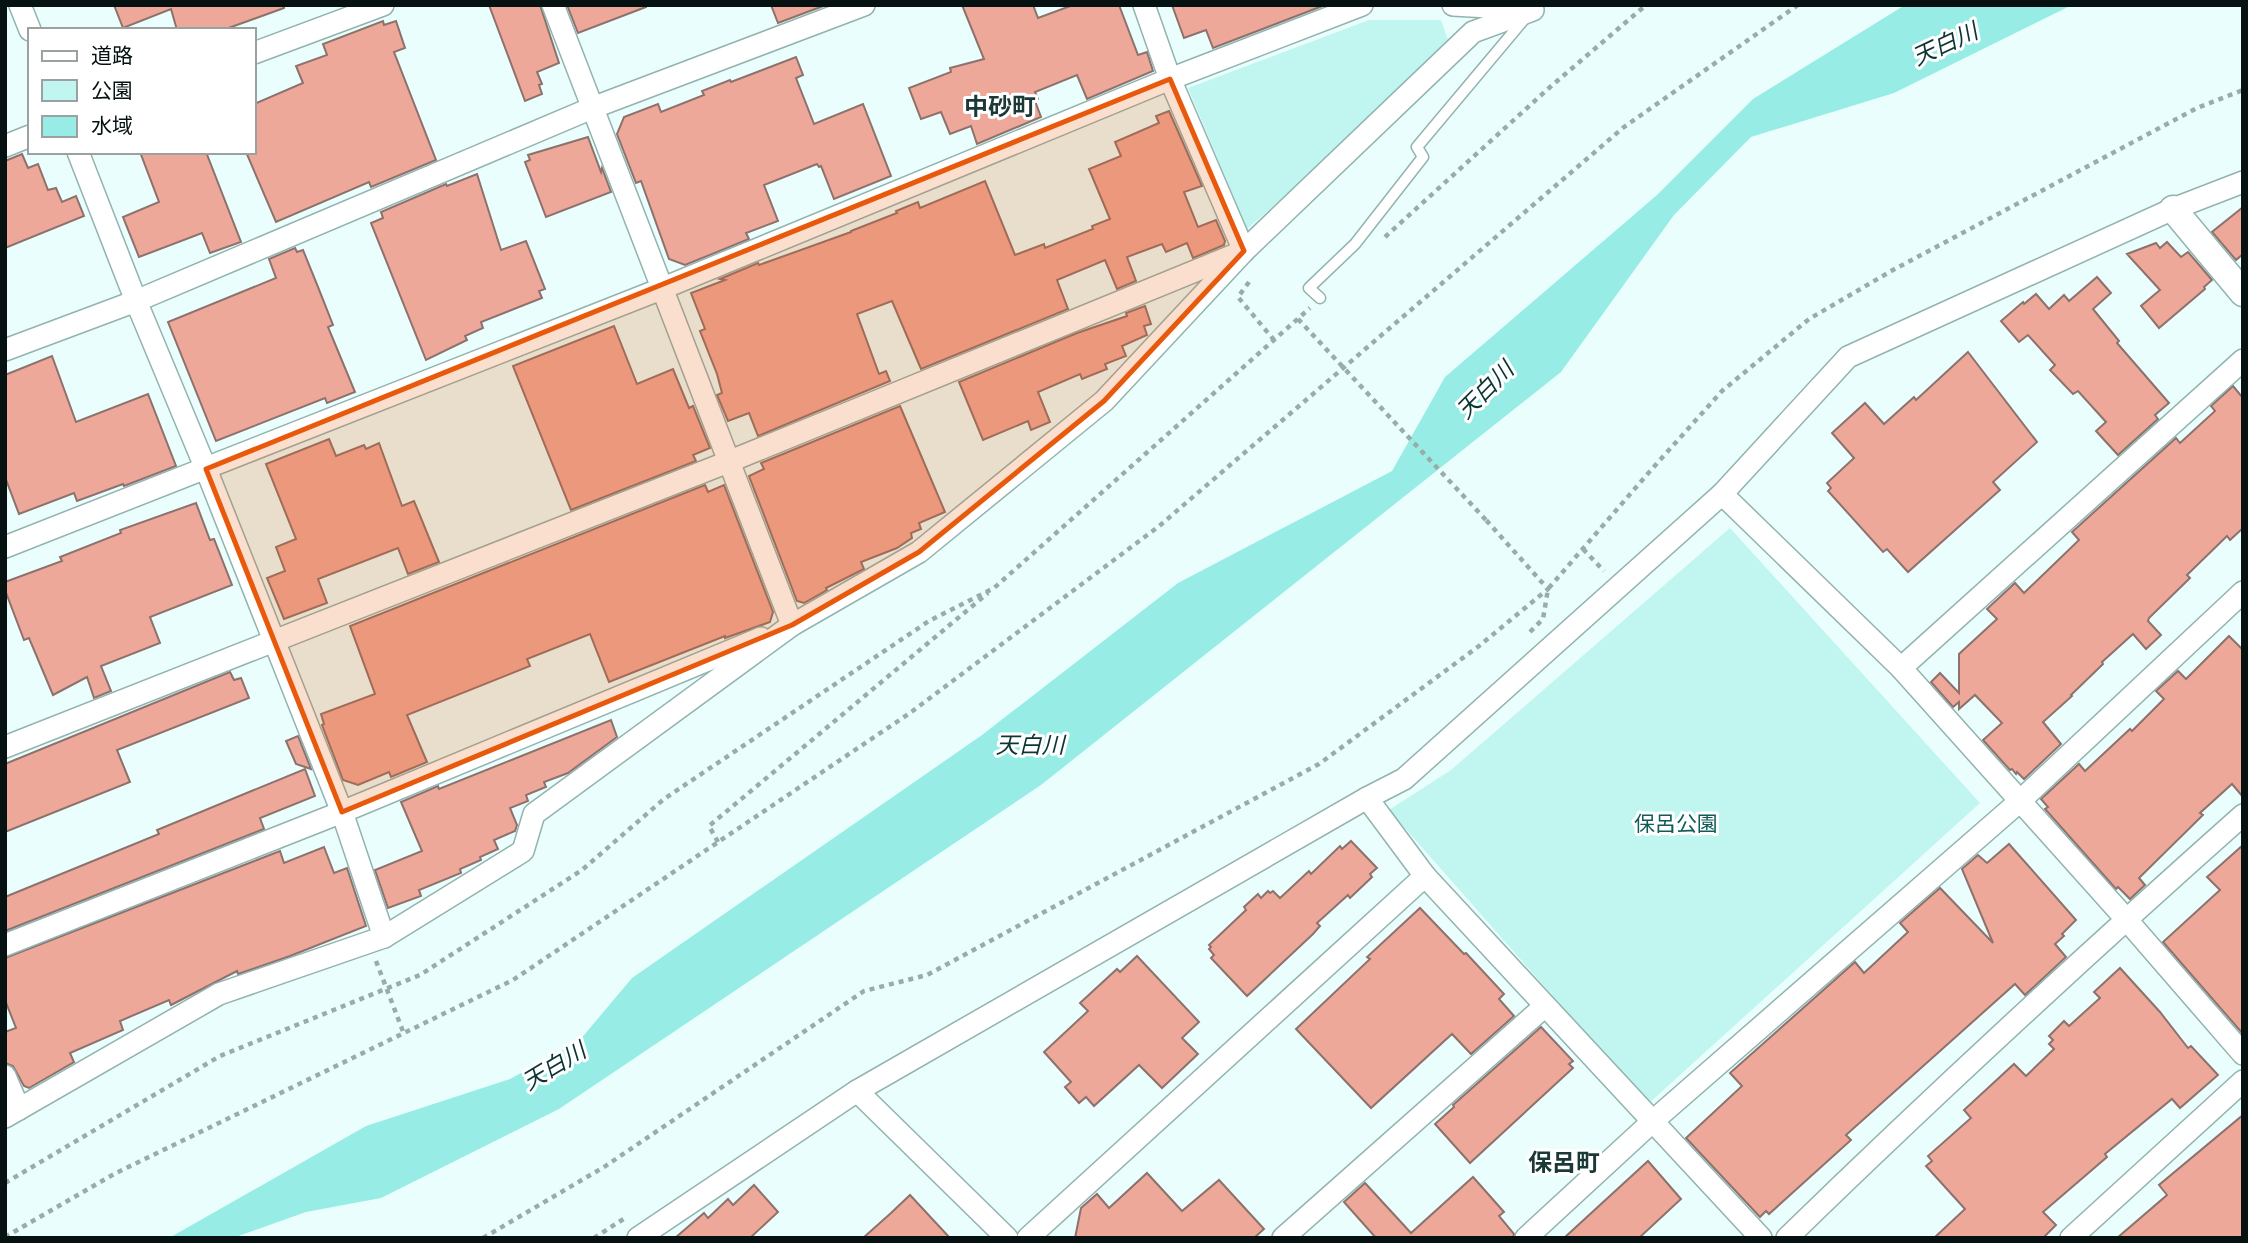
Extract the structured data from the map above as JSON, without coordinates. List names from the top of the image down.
{
  "districts": ["中砂町", "保呂町"],
  "water": ["天白川"],
  "parks": ["保呂公園"],
  "legend": ["道路", "公園", "水域"]
}
